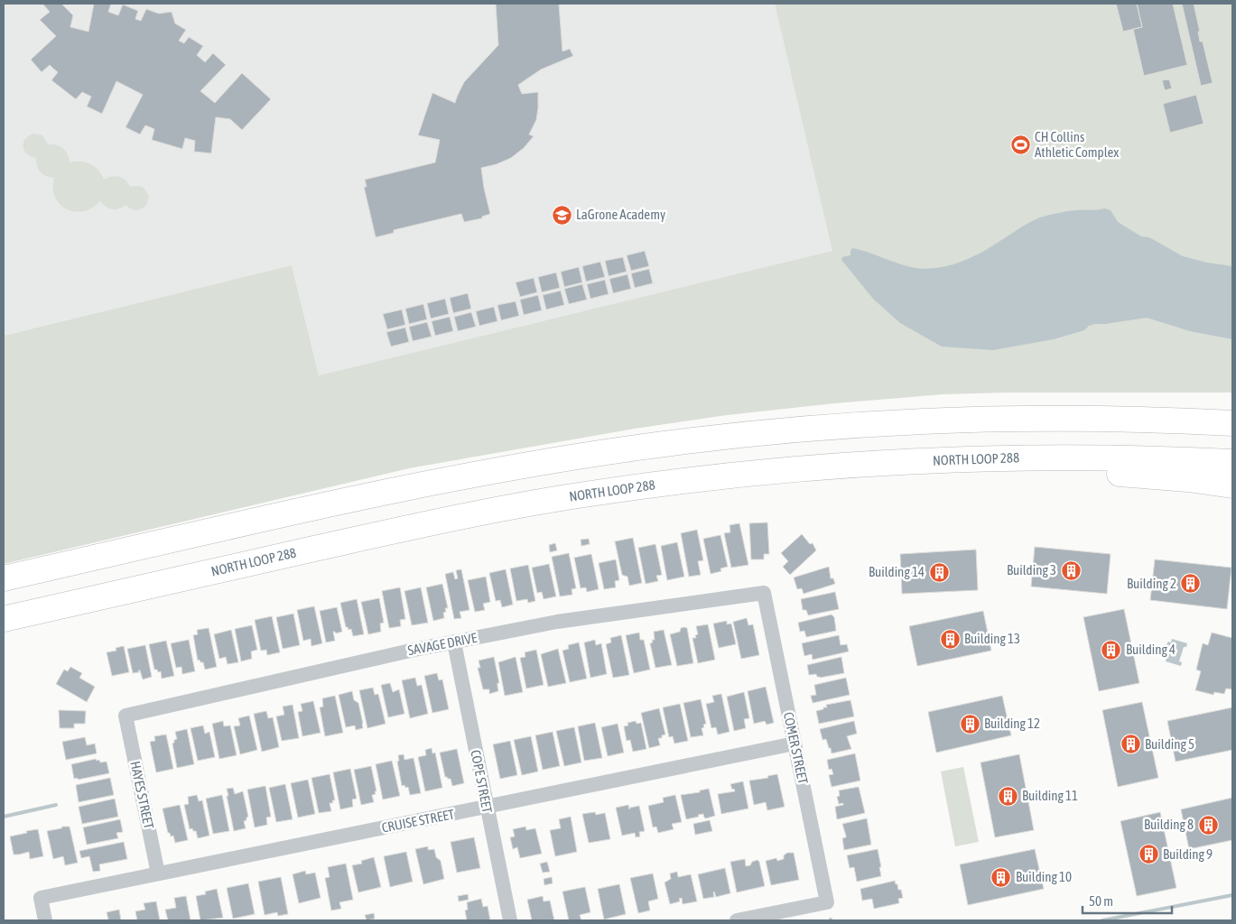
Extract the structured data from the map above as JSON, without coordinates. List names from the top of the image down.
{
  "streets": {
    "highway": ["NORTH LOOP 288"],
    "street": [
      "SAVAGE DRIVE",
      "COMER STREET",
      "COPE STREET",
      "HAYES STREET",
      "CRUISE STREET"
    ]
  },
  "crossings": [
    ["SAVAGE DRIVE", "COMER STREET"],
    ["SAVAGE DRIVE", "COPE STREET"],
    ["SAVAGE DRIVE", "HAYES STREET"],
    ["COMER STREET", "CRUISE STREET"],
    ["COPE STREET", "CRUISE STREET"],
    ["HAYES STREET", "CRUISE STREET"]
  ],
  "places": {
    "sports": ["CH Collins Athletic Complex"],
    "school or university": ["LaGrone Academy"],
    "building": [
      "Building 3",
      "Building 14",
      "Building 2",
      "Building 13",
      "Building 4",
      "Building 12",
      "Building 5",
      "Building 11",
      "Building 8",
      "Building 9",
      "Building 10"
    ]
  },
  "scale_bar": "50 m"
}
